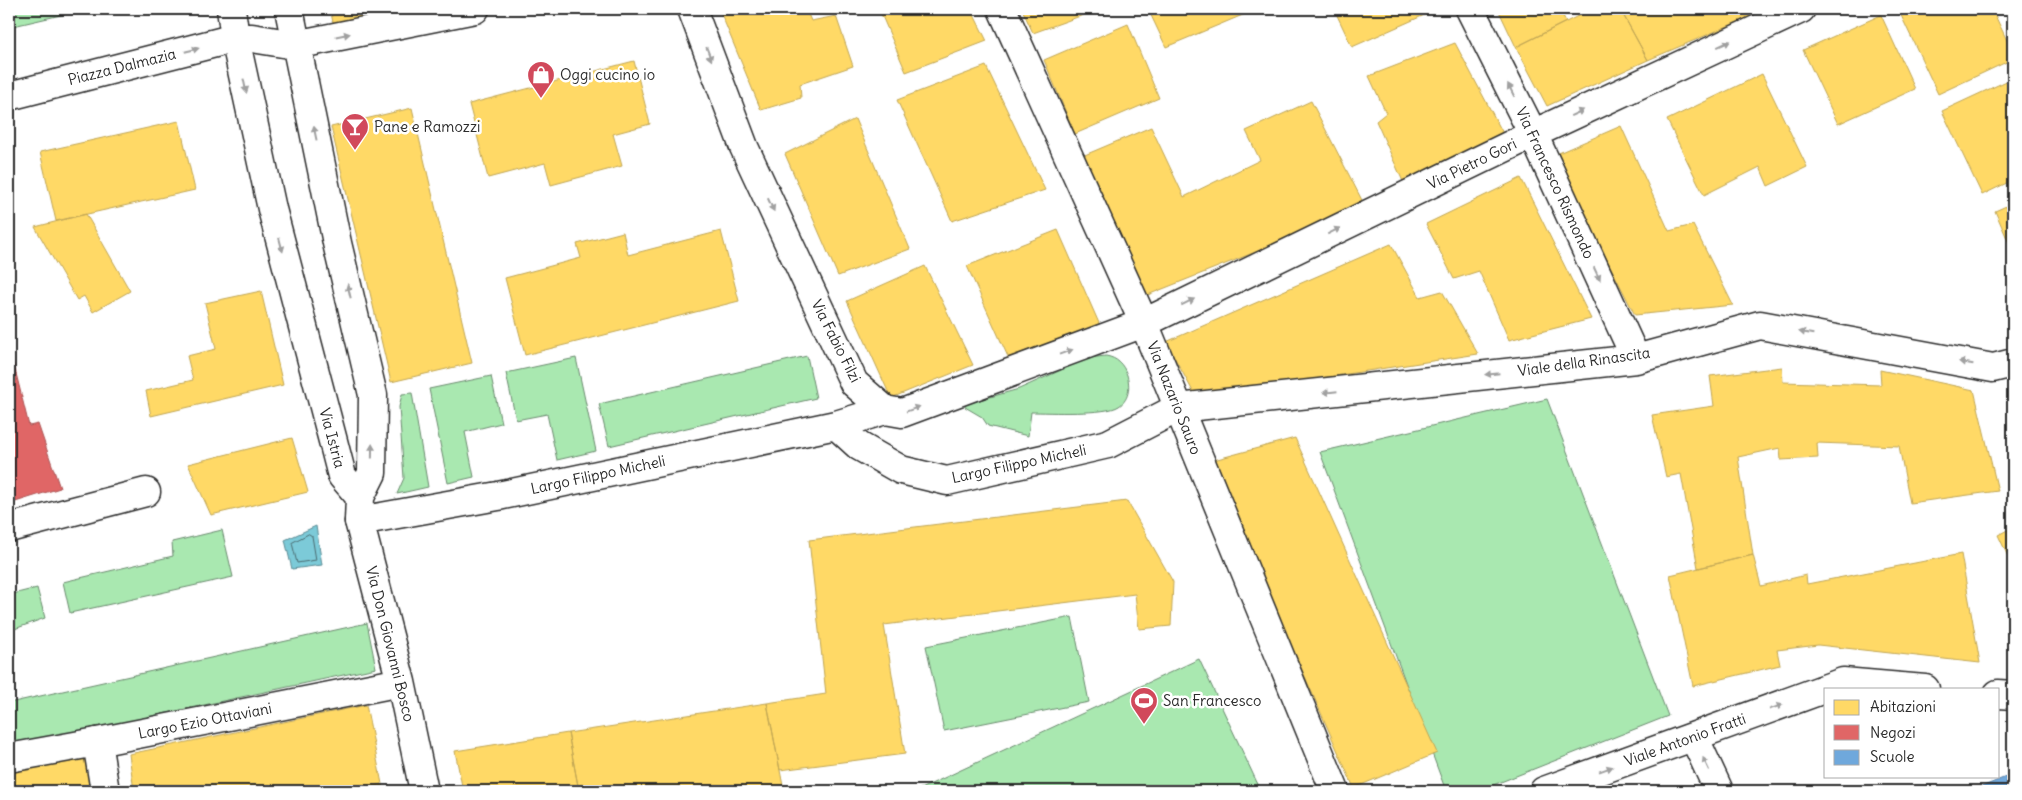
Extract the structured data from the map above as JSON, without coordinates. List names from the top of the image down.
{
  "streets": {
    "street": [
      "Piazza Dalmazia",
      "Via Pietro Gori",
      "Via Francesco Rismondo",
      "Via Fabio Filzi",
      "Viale della Rinascita",
      "Via Nazario Sauro",
      "Via Istria",
      "Largo Filippo Micheli",
      "Via Don Giovanni Bosco",
      "Largo Ezio Ottaviani",
      "Viale Antonio Fratti"
    ]
  },
  "crossings": [
    ["Piazza Dalmazia", "Via Istria"],
    ["Via Pietro Gori", "Via Francesco Rismondo"],
    ["Via Pietro Gori", "Via Nazario Sauro"],
    ["Via Francesco Rismondo", "Viale della Rinascita"],
    ["Via Fabio Filzi", "Largo Filippo Micheli"],
    ["Viale della Rinascita", "Via Nazario Sauro"],
    ["Viale della Rinascita", "Largo Filippo Micheli"],
    ["Via Nazario Sauro", "Largo Filippo Micheli"],
    ["Via Istria", "Largo Filippo Micheli"],
    ["Via Istria", "Via Don Giovanni Bosco"],
    ["Largo Filippo Micheli", "Via Don Giovanni Bosco"],
    ["Via Don Giovanni Bosco", "Largo Ezio Ottaviani"]
  ],
  "one_way": [
    "Piazza Dalmazia",
    "Via Pietro Gori",
    "Via Fabio Filzi",
    "Viale della Rinascita",
    "Viale Antonio Fratti"
  ],
  "places": {
    "shop": ["Oggi cucino io"],
    "bar": ["Pane e Ramozzi"],
    "sports": ["San Francesco"]
  },
  "legend": ["Abitazioni", "Negozi", "Scuole"]
}
